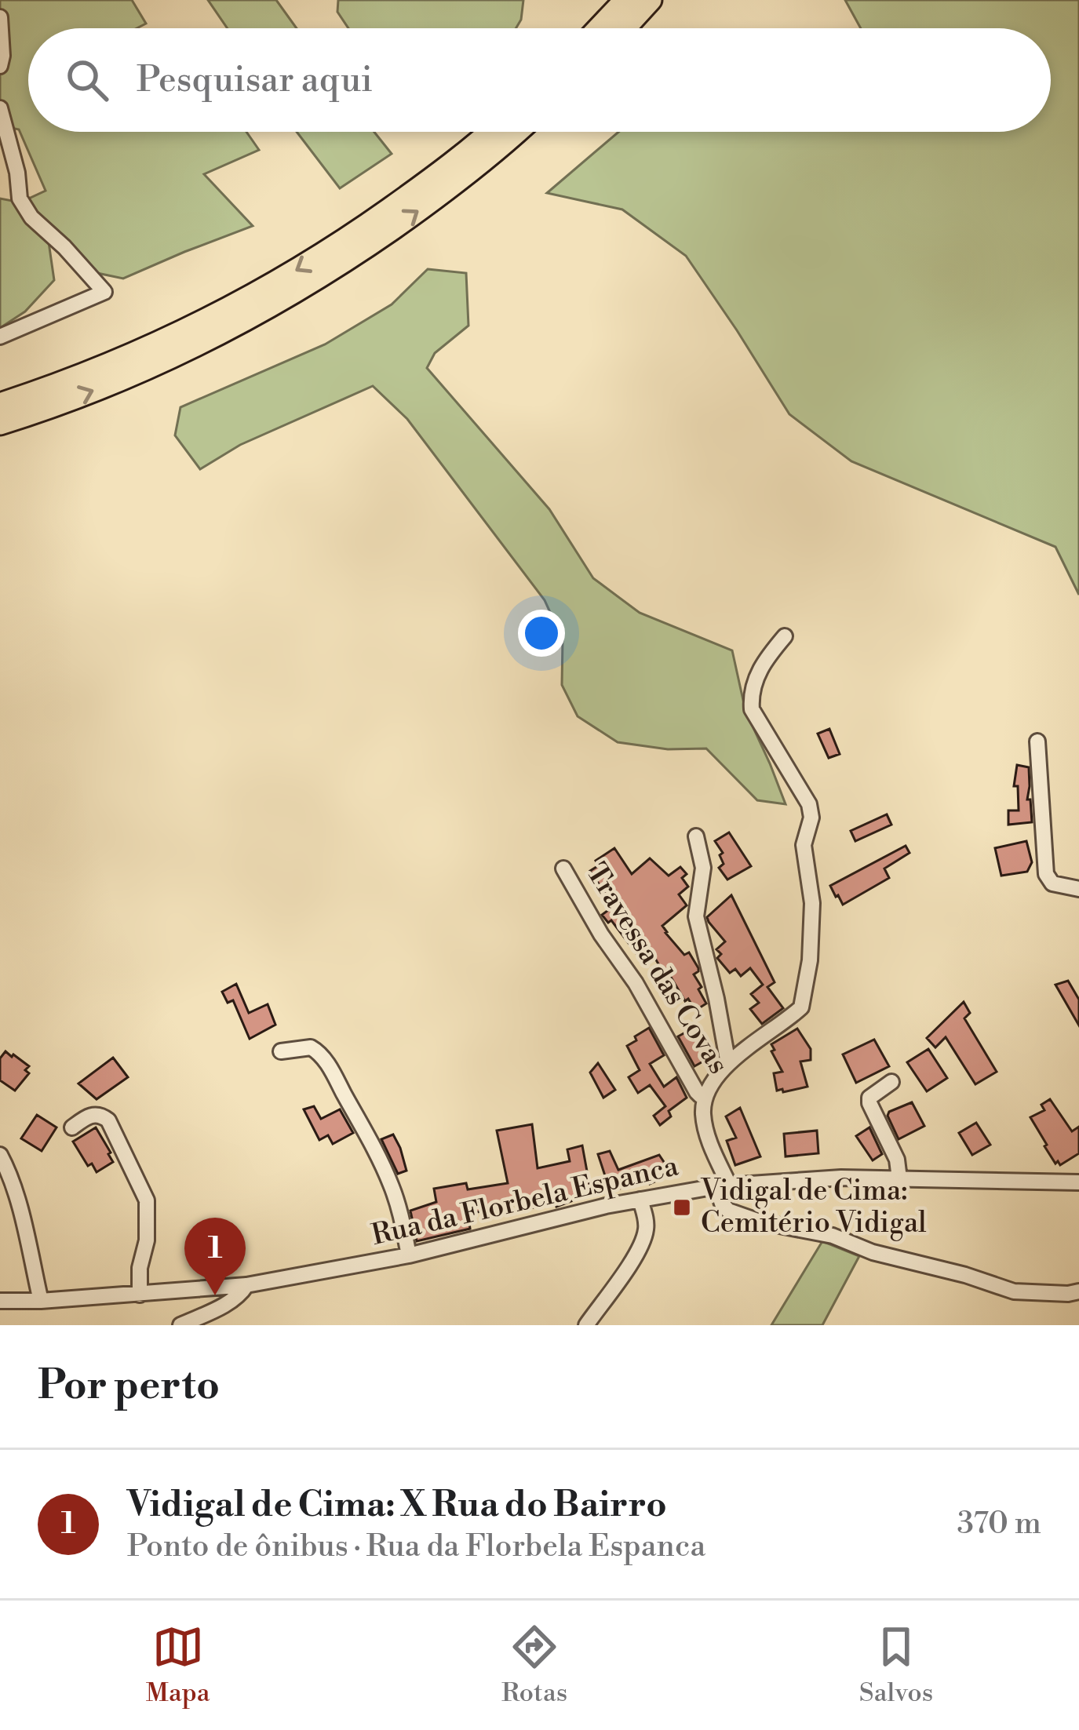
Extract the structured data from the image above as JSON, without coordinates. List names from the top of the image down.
{
  "streets": {
    "street": ["Travessa das Covas", "Rua da Florbela Espanca"]
  },
  "places": {
    "transit": ["Vidigal de Cima: Cemitério Vidigal"]
  },
  "page": {
    "search": "Pesquisar aqui",
    "pins": "1",
    "heading": "Por perto",
    "list": [
      {
        "mark": "1",
        "name": "Vidigal de Cima: X Rua do Bairro",
        "note": "Ponto de ônibus · Rua da Florbela Espanca",
        "value": "370 m"
      }
    ],
    "nav": ["Mapa", "Rotas", "Salvos"]
  }
}
